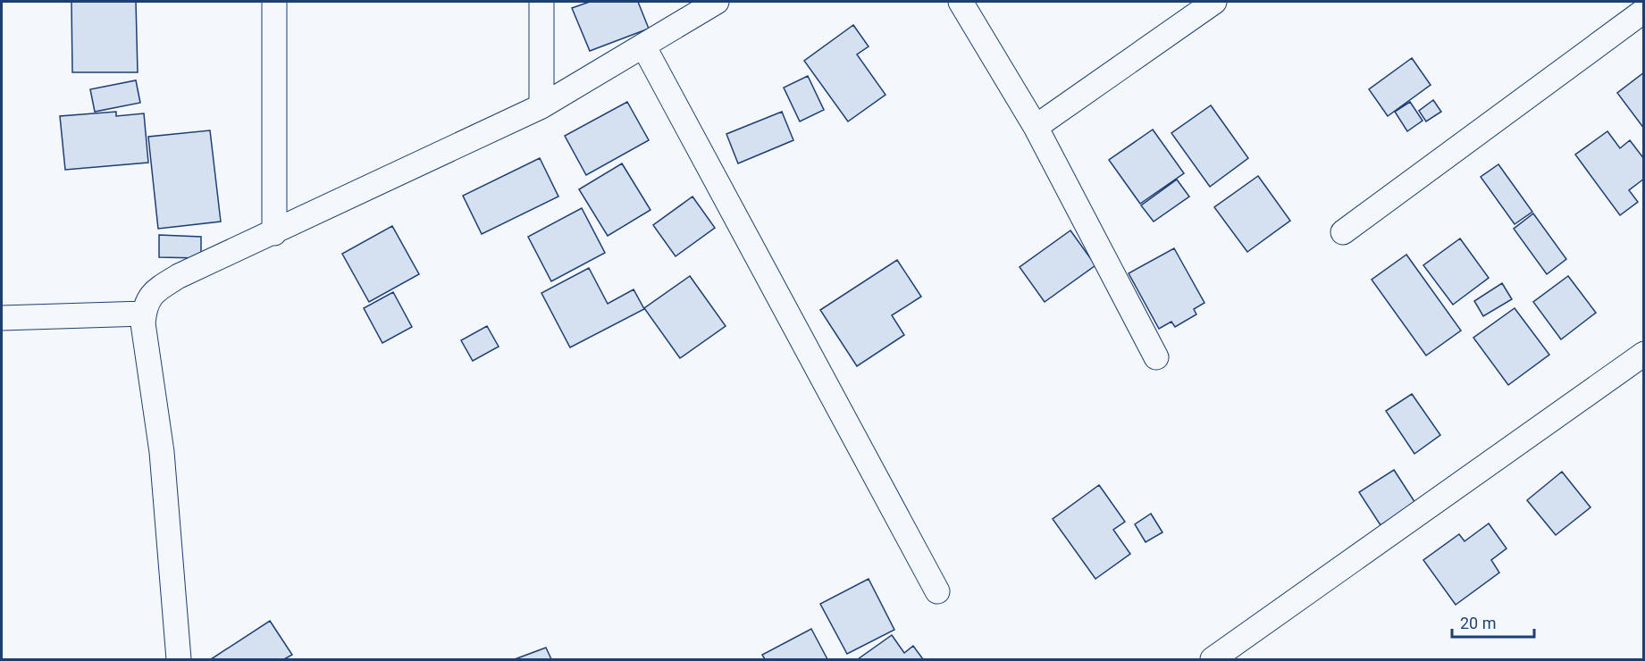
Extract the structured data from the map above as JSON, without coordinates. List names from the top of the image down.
{
  "scale_bar": "20 m"
}
